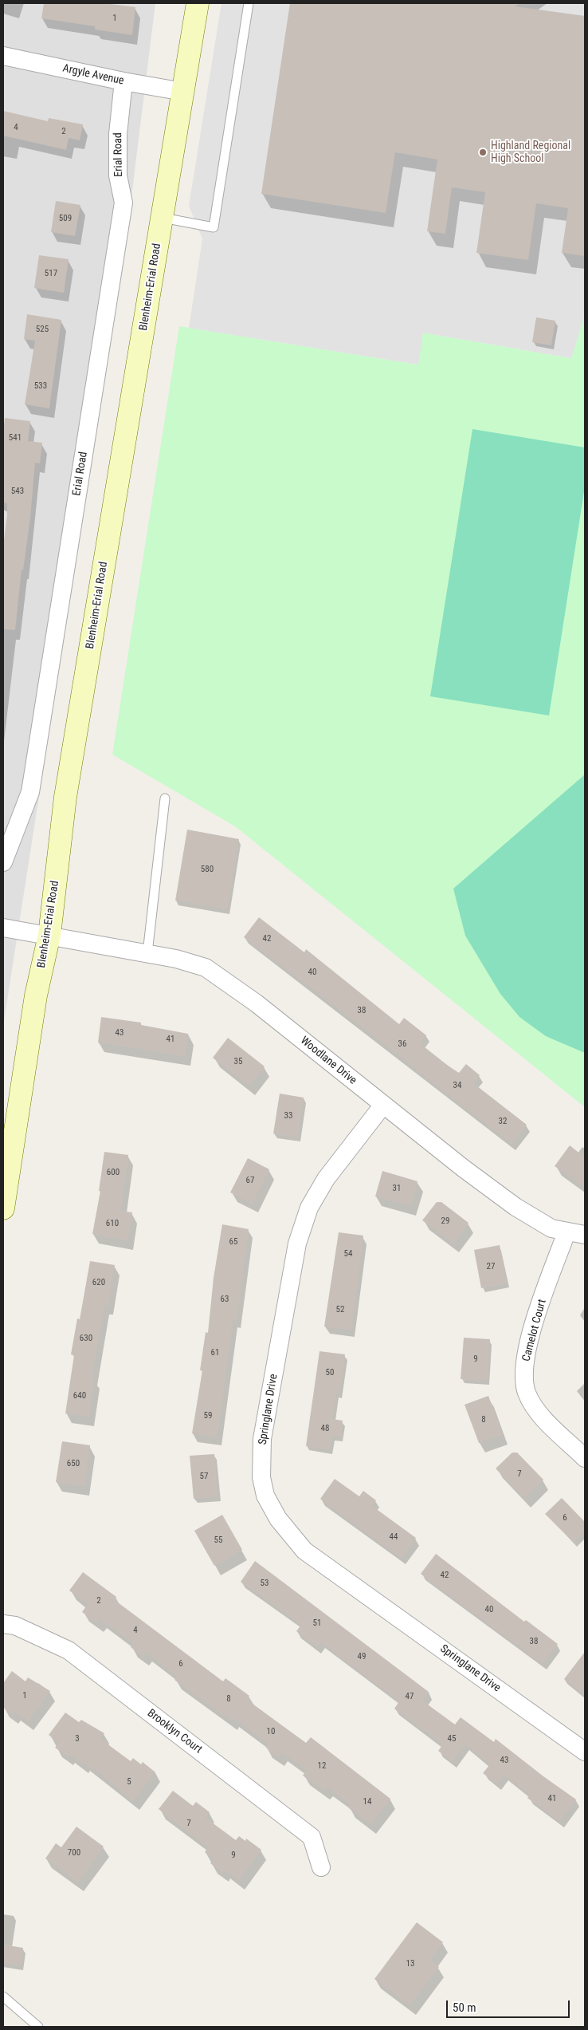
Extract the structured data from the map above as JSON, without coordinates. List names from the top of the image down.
{
  "streets": {
    "main road": ["Blenheim-Erial Road"],
    "street": [
      "Argyle Avenue",
      "Erial Road",
      "Woodlane Drive",
      "Camelot Court",
      "Springlane Drive",
      "Brooklyn Court"
    ]
  },
  "crossings": [
    ["Argyle Avenue", "Erial Road"],
    ["Argyle Avenue", "Blenheim-Erial Road"],
    ["Blenheim-Erial Road", "Woodlane Drive"],
    ["Woodlane Drive", "Camelot Court"],
    ["Woodlane Drive", "Springlane Drive"]
  ],
  "places": ["Highland Regional High School"],
  "house_numbers": [
    "1",
    "4",
    "2",
    "509",
    "517",
    "525",
    "533",
    "541",
    "543",
    "580",
    "42",
    "40",
    "38",
    "43",
    "41",
    "36",
    "35",
    "34",
    "33",
    "32",
    "600",
    "67",
    "31",
    "29",
    "610",
    "65",
    "54",
    "27",
    "620",
    "63",
    "52",
    "630",
    "61",
    "9",
    "50",
    "640",
    "59",
    "8",
    "48",
    "650",
    "7",
    "57",
    "6",
    "44",
    "55",
    "42",
    "53",
    "2",
    "40",
    "51",
    "4",
    "38",
    "49",
    "6",
    "1",
    "47",
    "8",
    "10",
    "3",
    "45",
    "43",
    "12",
    "5",
    "41",
    "14",
    "7",
    "700",
    "9",
    "13"
  ],
  "scale_bar": "50 m"
}
